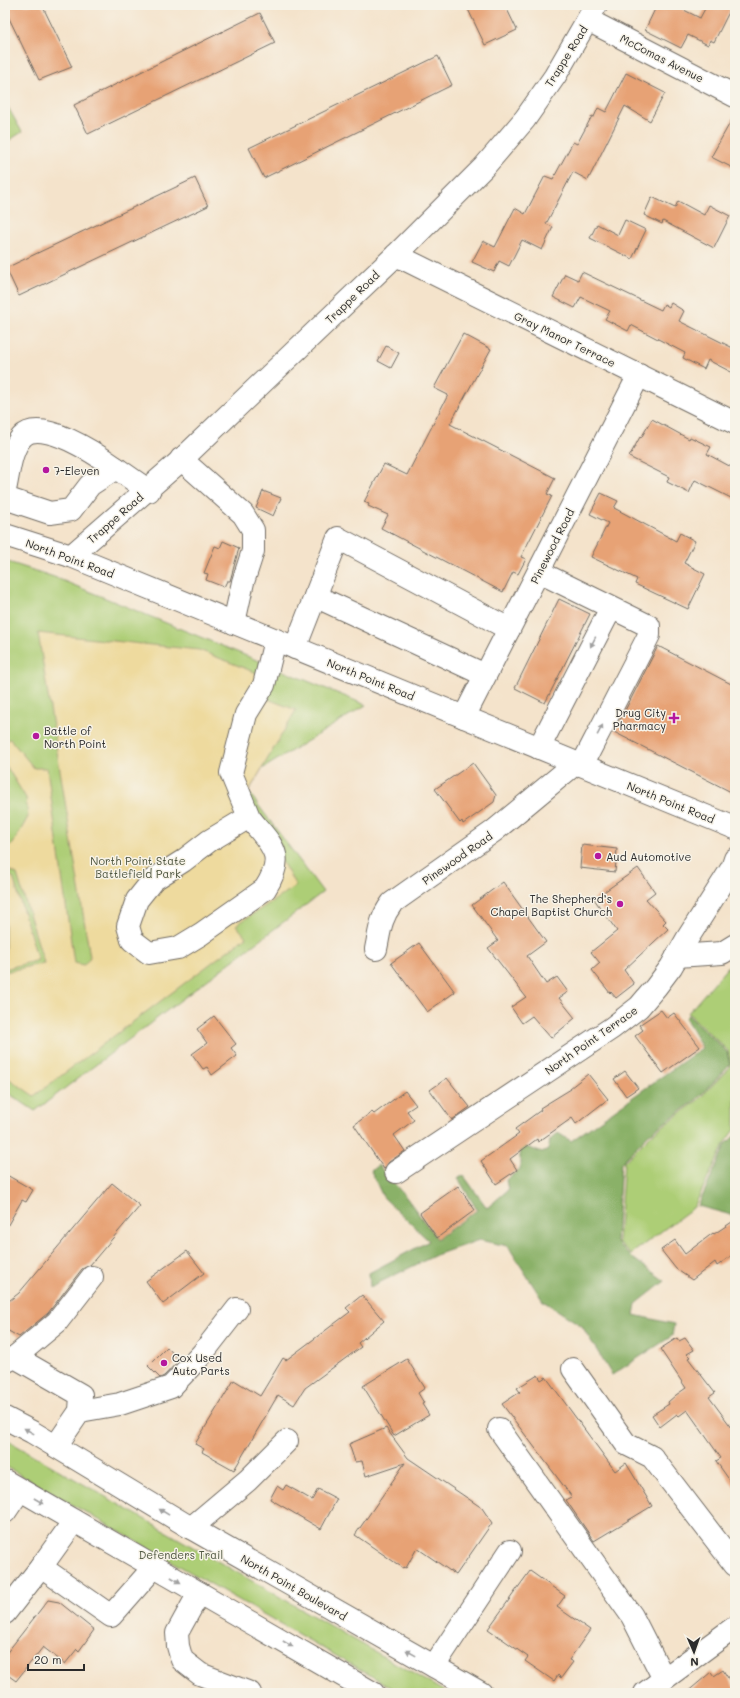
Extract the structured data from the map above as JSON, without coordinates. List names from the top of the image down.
{
  "streets": {
    "street": [
      "Trappe Road",
      "McComas Avenue",
      "Gray Manor Terrace",
      "Pinewood Road",
      "North Point Road",
      "North Point Terrace",
      "North Point Boulevard"
    ]
  },
  "crossings": [
    ["Trappe Road", "McComas Avenue"],
    ["Trappe Road", "Gray Manor Terrace"],
    ["Trappe Road", "North Point Road"],
    ["Gray Manor Terrace", "Pinewood Road"],
    ["Pinewood Road", "North Point Road"]
  ],
  "parks": ["North Point State Battlefield Park", "Defenders Trail"],
  "places": {
    "other": [
      "7-Eleven",
      "Battle of North Point",
      "Aud Automotive",
      "The Shepherd’s Chapel Baptist Church",
      "Cox Used Auto Parts"
    ],
    "health": ["Drug City Pharmacy"]
  },
  "scale_bar": "20 m",
  "north": "bottom"
}
